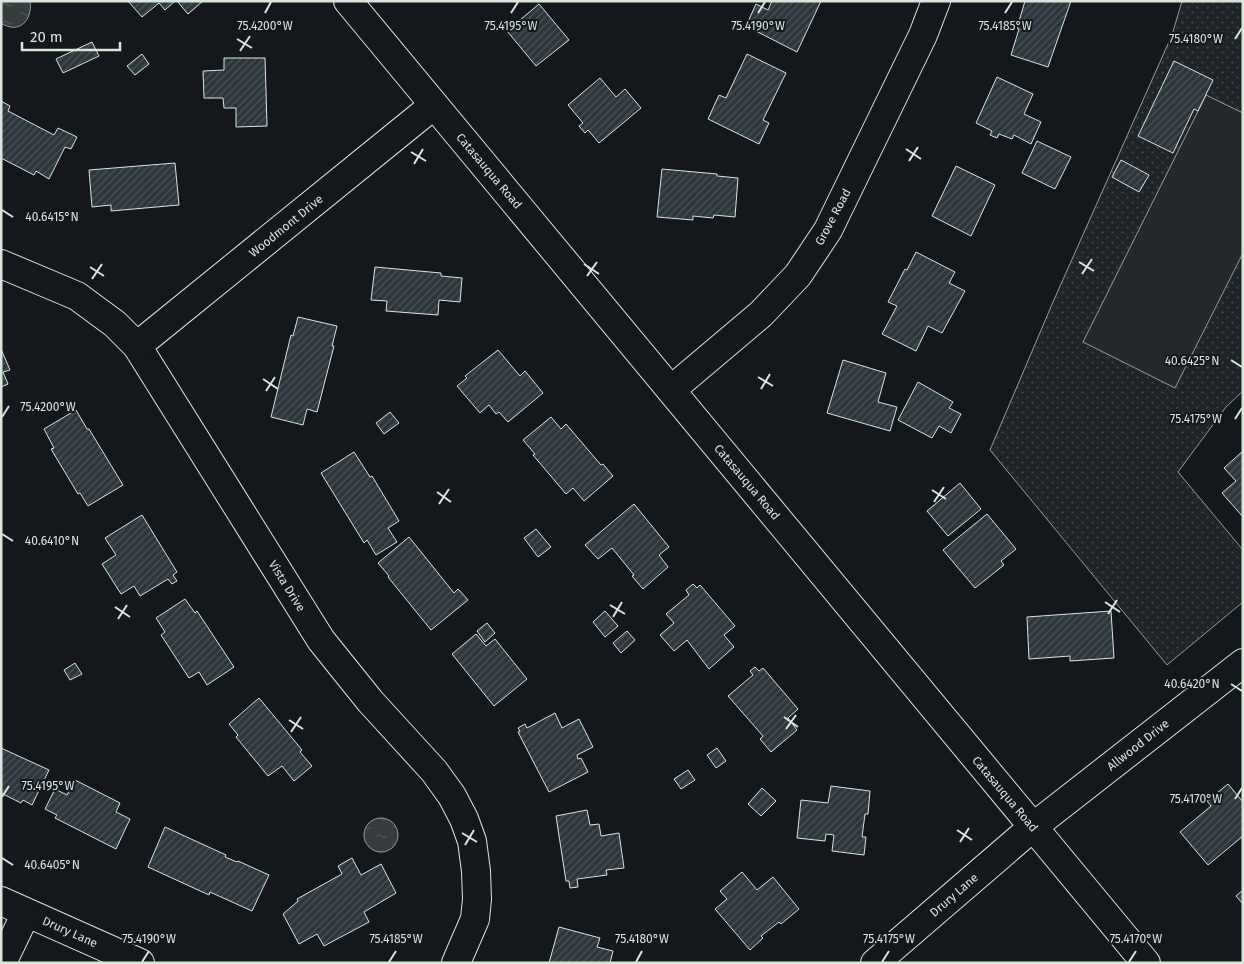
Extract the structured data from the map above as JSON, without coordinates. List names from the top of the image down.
{
  "streets": {
    "street": [
      "Catasauqua Road",
      "Grove Road",
      "Woodmont Drive",
      "Vista Drive",
      "Allwood Drive",
      "Drury Lane"
    ]
  },
  "crossings": [
    ["Catasauqua Road", "Grove Road"],
    ["Catasauqua Road", "Woodmont Drive"],
    ["Catasauqua Road", "Allwood Drive"],
    ["Catasauqua Road", "Drury Lane"],
    ["Woodmont Drive", "Vista Drive"],
    ["Allwood Drive", "Drury Lane"]
  ],
  "scale_bar": "20 m",
  "coordinates": [
    "75.4200°W",
    "75.4195°W",
    "75.4190°W",
    "75.4185°W",
    "75.4180°W",
    "40.6415°N",
    "40.6425°N",
    "75.4175°W",
    "40.6410°N",
    "40.6420°N",
    "75.4170°W",
    "40.6405°N"
  ]
}
